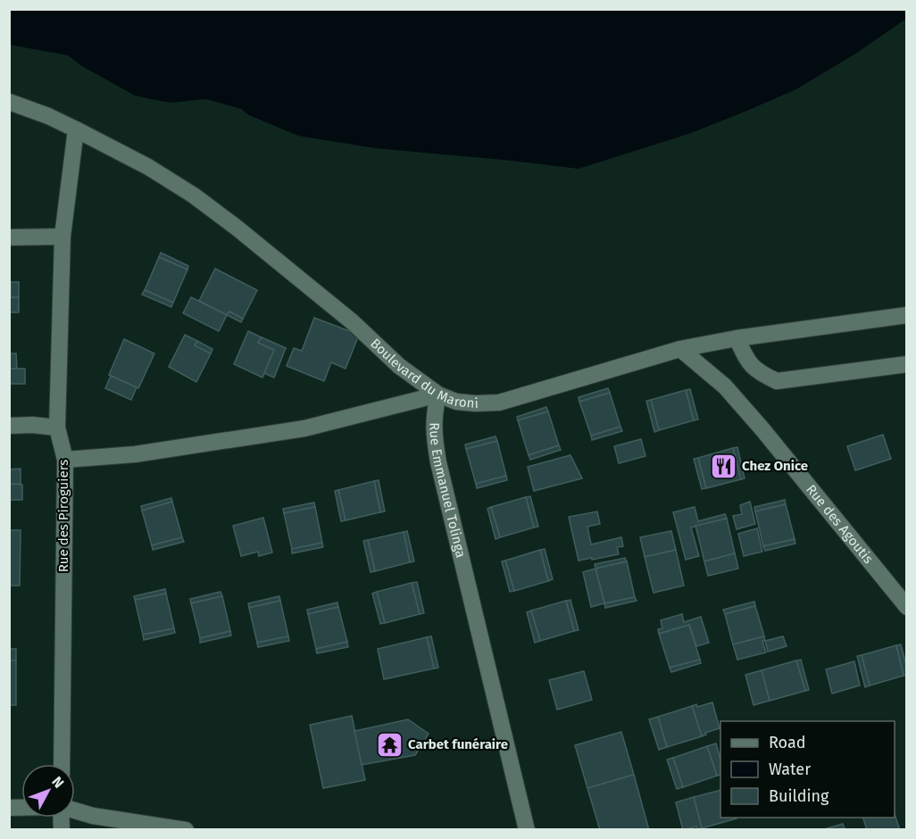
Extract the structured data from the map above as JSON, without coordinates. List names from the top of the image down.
{
  "streets": {
    "street": [
      "Boulevard du Maroni",
      "Rue Emmanuel Tolinga",
      "Rue des Piroguiers",
      "Rue des Agoutis"
    ]
  },
  "crossings": [
    ["Boulevard du Maroni", "Rue Emmanuel Tolinga"],
    ["Boulevard du Maroni", "Rue des Piroguiers"],
    ["Boulevard du Maroni", "Rue des Agoutis"]
  ],
  "places": {
    "restaurant": ["Chez Onice"],
    "temple": ["Carbet funéraire"]
  },
  "legend": ["Road", "Water", "Building"],
  "north": "top right"
}
